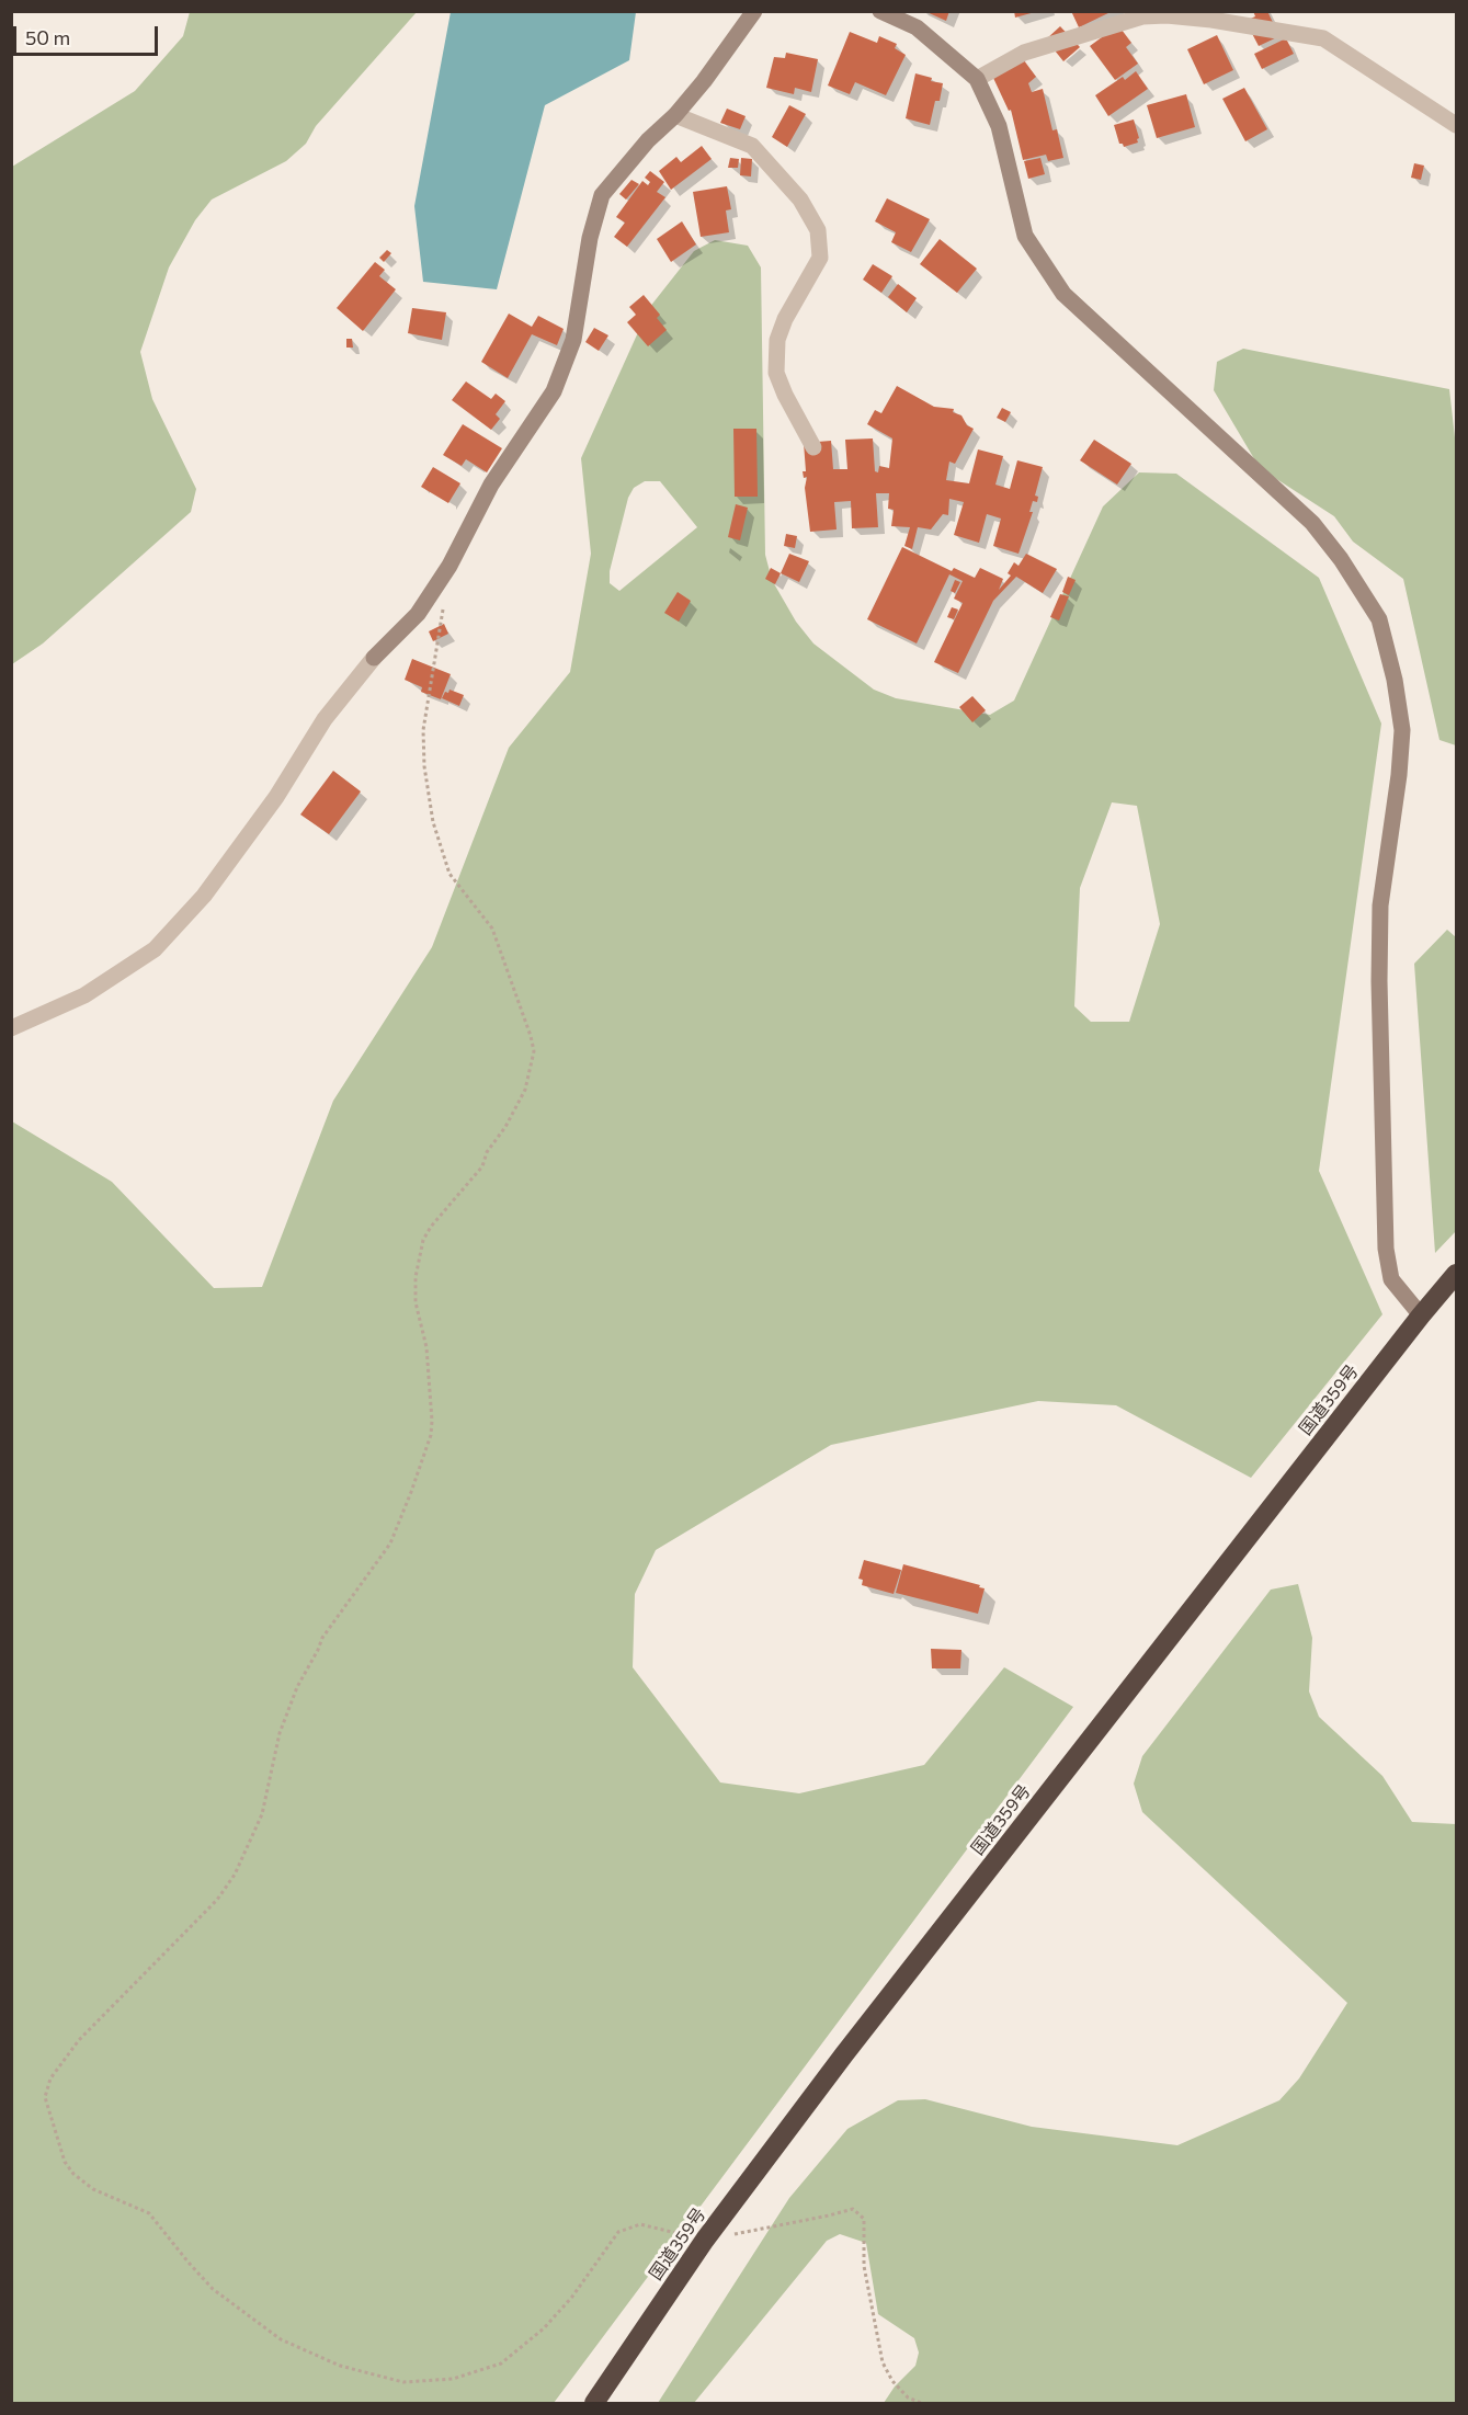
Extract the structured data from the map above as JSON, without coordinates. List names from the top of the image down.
{
  "streets": {
    "highway": ["国道359号"]
  },
  "scale_bar": "50 m"
}
